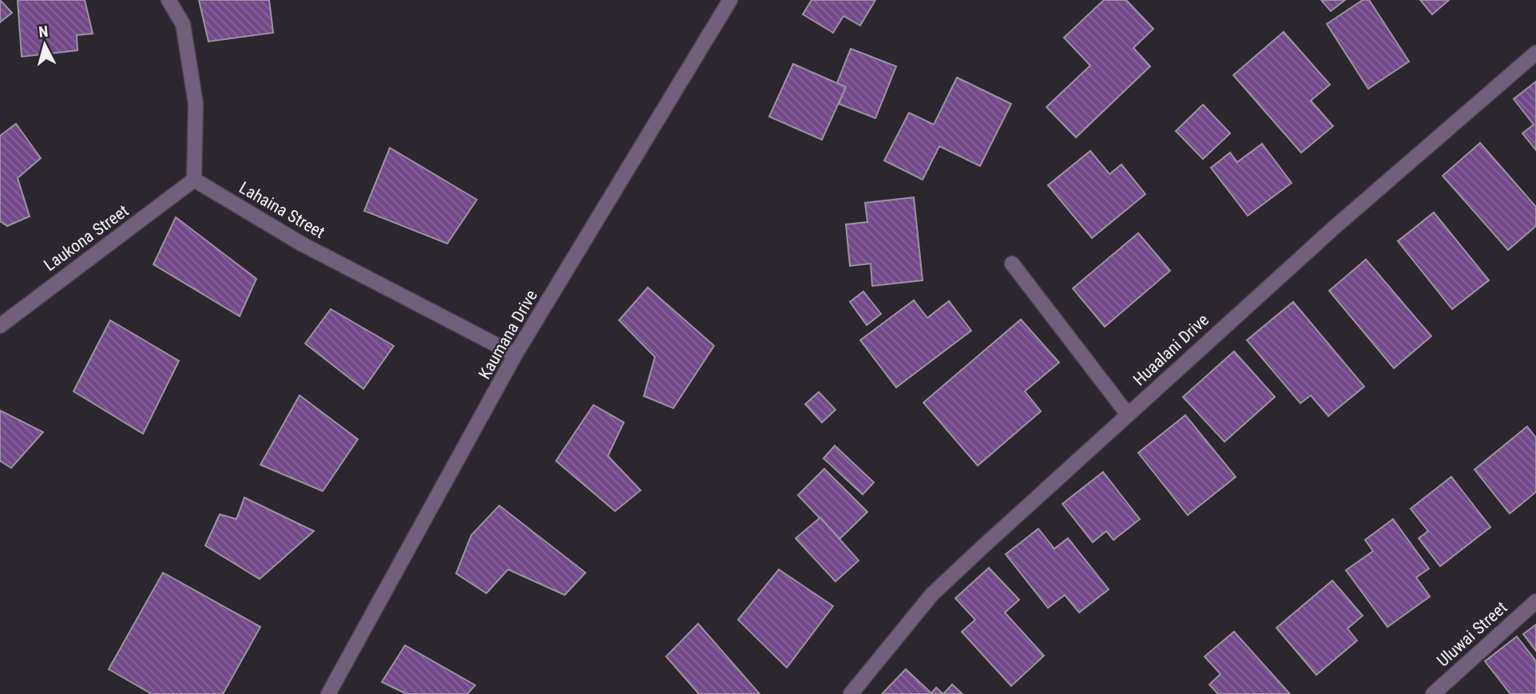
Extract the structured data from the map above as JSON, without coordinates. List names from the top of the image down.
{
  "streets": {
    "street": [
      "Lahaina Street",
      "Laukona Street",
      "Kaumana Drive",
      "Huaalani Drive",
      "Uluwai Street"
    ]
  },
  "crossings": [
    ["Lahaina Street", "Laukona Street"],
    ["Lahaina Street", "Kaumana Drive"]
  ],
  "north": "top"
}
